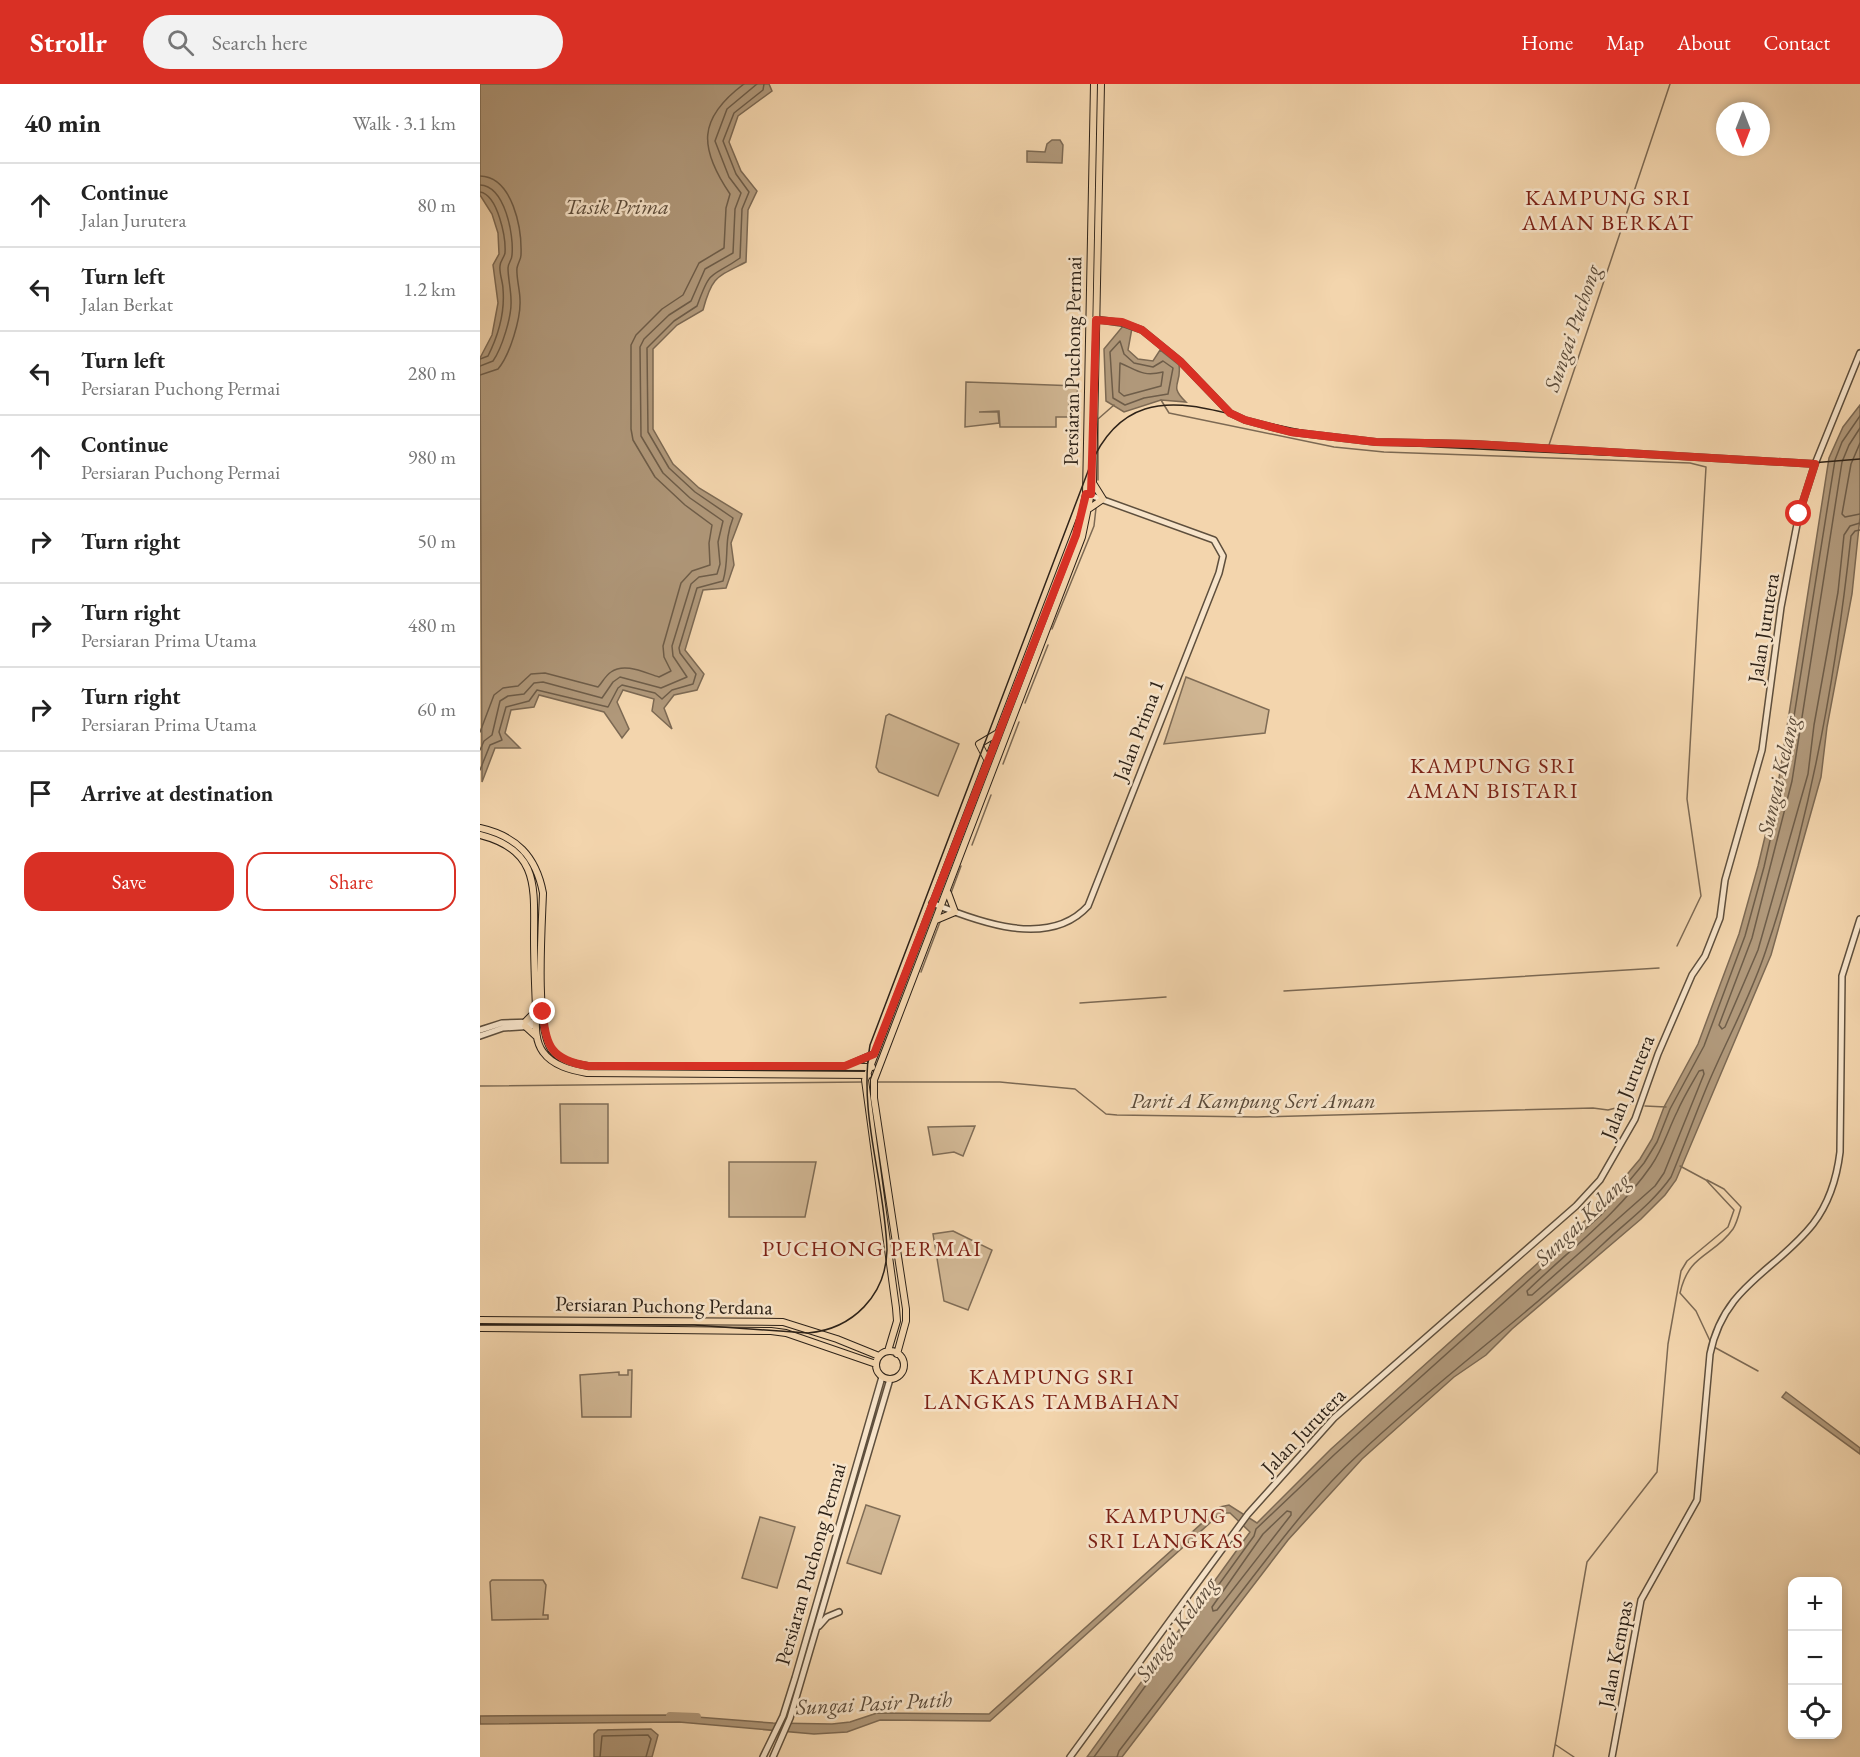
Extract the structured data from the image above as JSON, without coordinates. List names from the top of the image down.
{
  "streets": {
    "main road": ["Persiaran Puchong Permai", "Persiaran Puchong Perdana"],
    "street": ["Jalan Jurutera", "Jalan Prima 1", "Jalan Kempas"]
  },
  "crossings": [
    ["Persiaran Puchong Permai", "Jalan Prima 1"],
    ["Persiaran Puchong Permai", "Persiaran Puchong Perdana"]
  ],
  "districts": [
    "KAMPUNG SRI AMAN BERKAT",
    "KAMPUNG SRI AMAN BISTARI",
    "PUCHONG PERMAI",
    "KAMPUNG SRI LANGKAS TAMBAHAN",
    "KAMPUNG SRI LANGKAS"
  ],
  "water": [
    "Tasik Prima",
    "Sungai Puchong",
    "Sungai Kelang",
    "Parit A Kampung Seri Aman",
    "Sungai Pasir Putih"
  ],
  "north": "bottom",
  "page": {
    "header": "Strollr",
    "search": "Search here",
    "nav": [
      "Home",
      "Map",
      "About",
      "Contact"
    ],
    "heading": ["40 min", "Walk · 3.1 km"],
    "list": [
      ["Continue", "Jalan Jurutera", "80 m"],
      ["Turn left", "Jalan Berkat", "1.2 km"],
      ["Turn left", "Persiaran Puchong Permai", "280 m"],
      ["Continue", "Persiaran Puchong Permai", "980 m"],
      ["Turn right", "50 m"],
      ["Turn right", "Persiaran Prima Utama", "480 m"],
      ["Turn right", "Persiaran Prima Utama", "60 m"],
      "Arrive at destination"
    ],
    "buttons": ["Save", "Share"],
    "map_buttons": ["+", "−"]
  }
}
